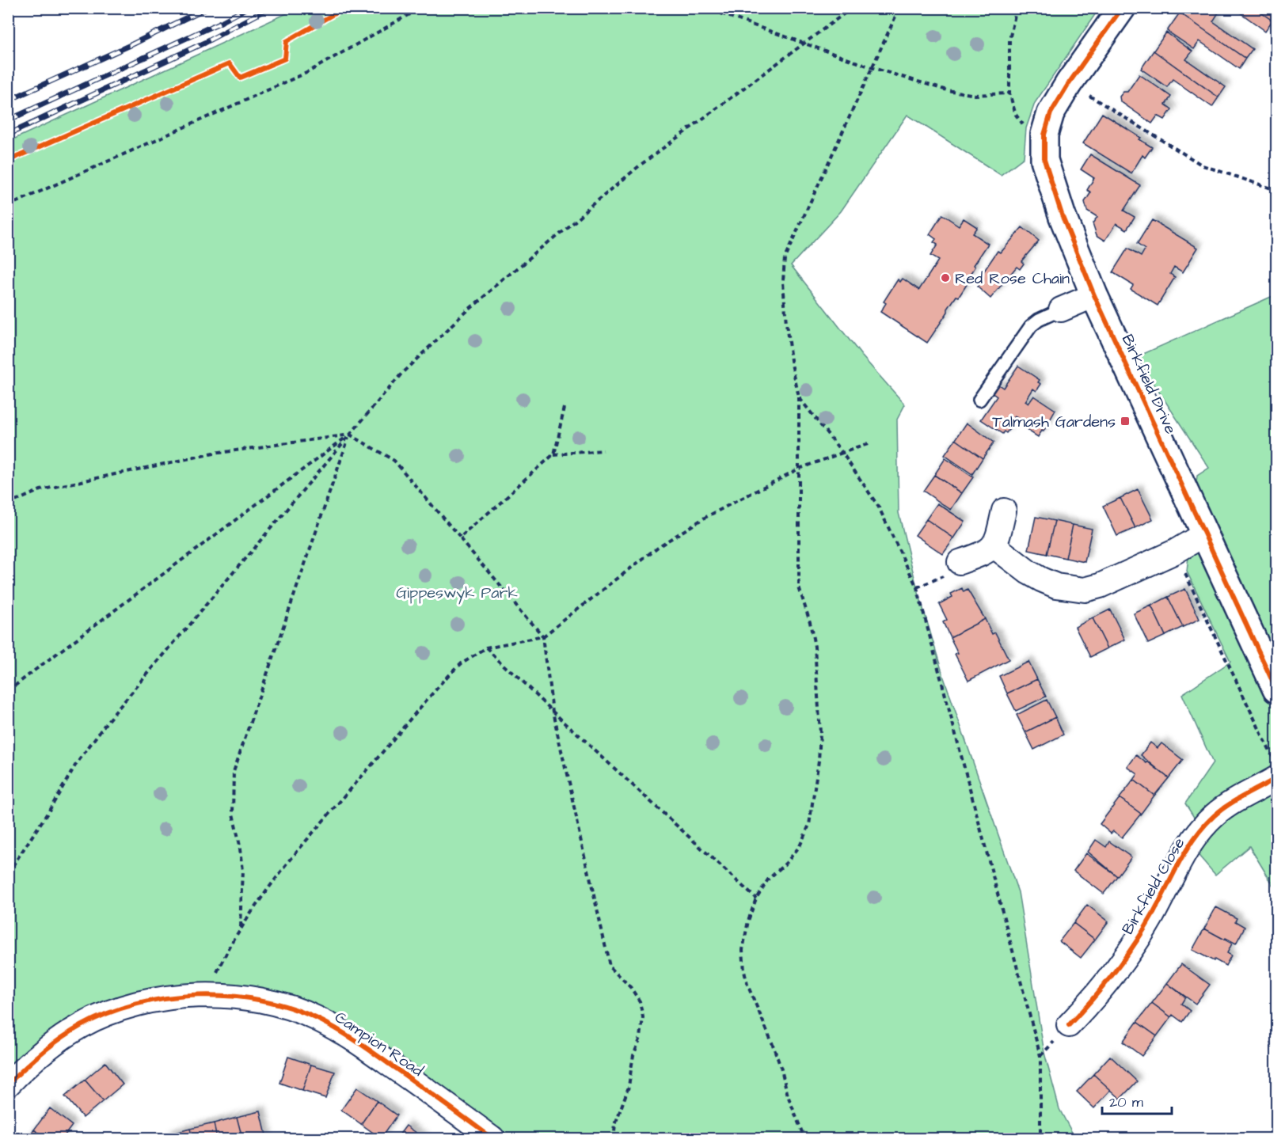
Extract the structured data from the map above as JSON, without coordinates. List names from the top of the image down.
{
  "streets": {
    "street": ["Birkfield Drive", "Birkfield Close", "Campion Road"]
  },
  "parks": ["Gippeswyk Park"],
  "places": {
    "other": ["Red Rose Chain"],
    "transit": ["Talmash Gardens"]
  },
  "scale_bar": "20 m"
}
